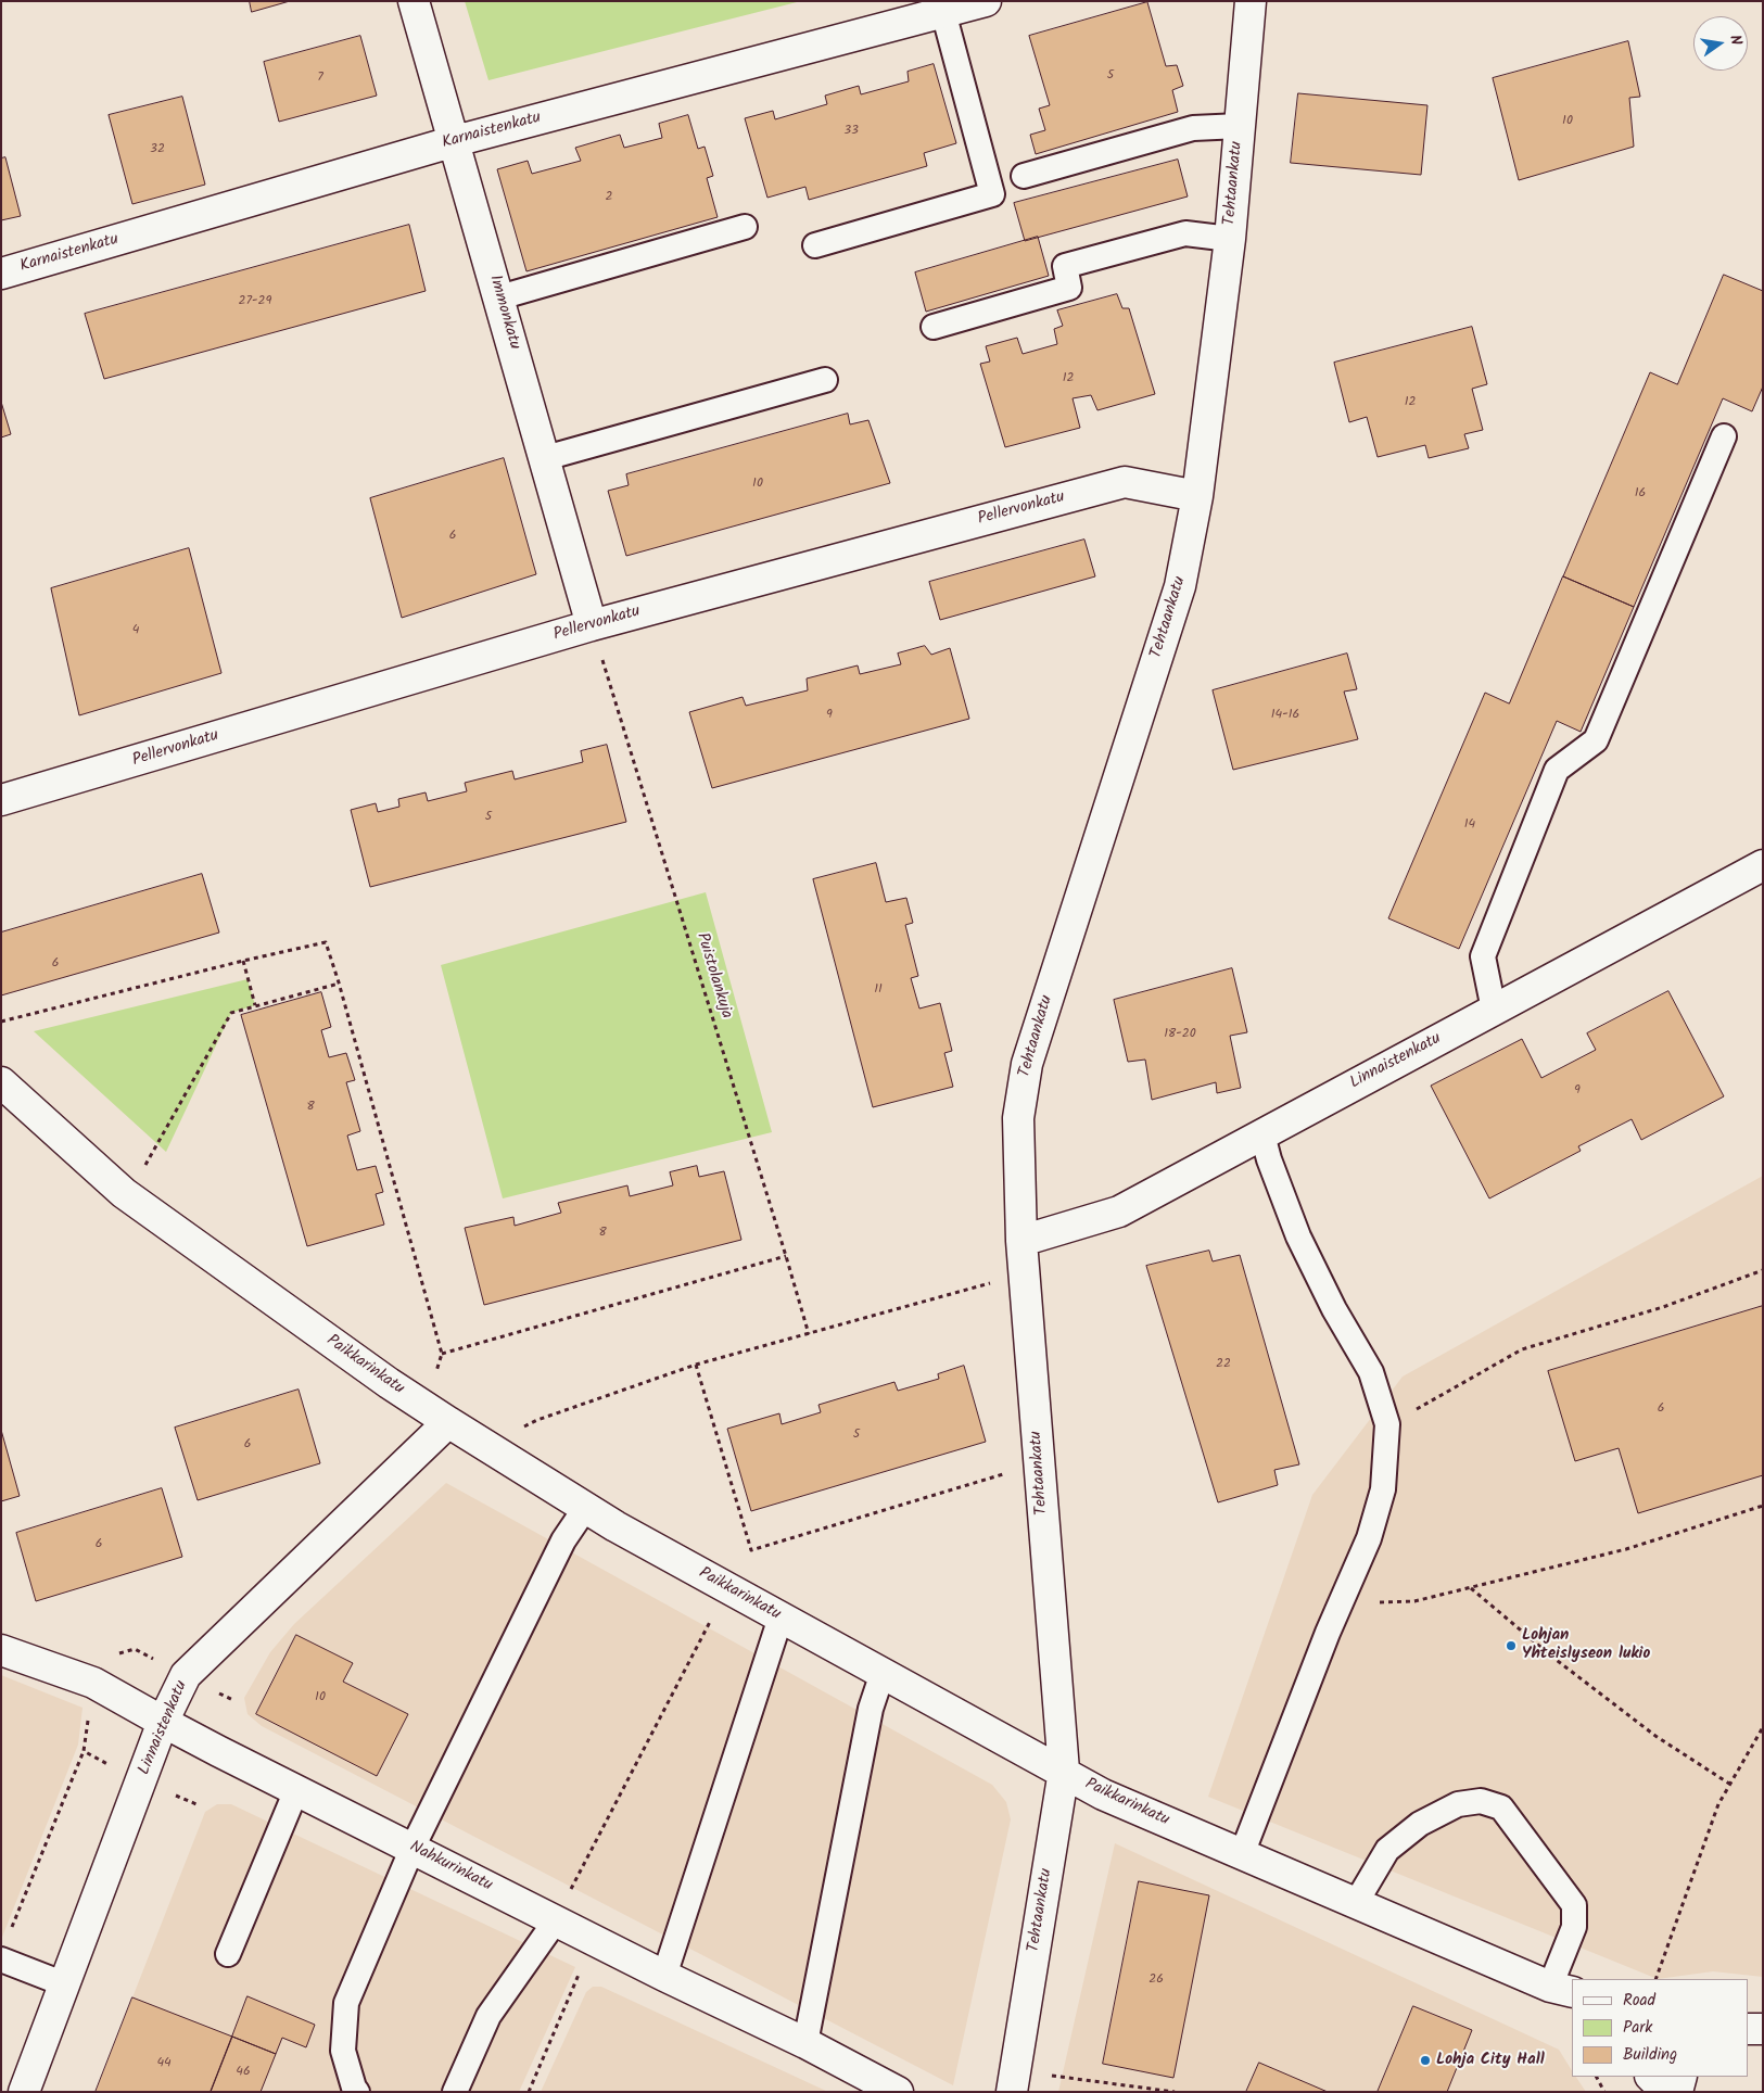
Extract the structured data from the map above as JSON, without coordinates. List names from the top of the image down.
{
  "streets": {
    "street": [
      "Karnaistenkatu",
      "Tehtaankatu",
      "Immonkatu",
      "Pellervonkatu",
      "Linnaistenkatu",
      "Paikkarinkatu",
      "Nahkurinkatu"
    ],
    "path": ["Puistolankuja"]
  },
  "crossings": [
    ["Karnaistenkatu", "Immonkatu"],
    ["Tehtaankatu", "Pellervonkatu"],
    ["Tehtaankatu", "Linnaistenkatu"],
    ["Tehtaankatu", "Paikkarinkatu"],
    ["Immonkatu", "Pellervonkatu"],
    ["Immonkatu", "Puistolankuja"],
    ["Pellervonkatu", "Puistolankuja"],
    ["Linnaistenkatu", "Paikkarinkatu"],
    ["Linnaistenkatu", "Nahkurinkatu"]
  ],
  "places": ["Lohjan Yhteislyseon lukio", "Lohja City Hall"],
  "house_numbers": [
    "5",
    "7",
    "10",
    "33",
    "32",
    "2",
    "27-29",
    "12",
    "12",
    "10",
    "16",
    "6",
    "4",
    "9",
    "14-16",
    "5",
    "14",
    "6",
    "11",
    "18-20",
    "9",
    "8",
    "8",
    "22",
    "6",
    "5",
    "6",
    "6",
    "10",
    "26",
    "44",
    "46"
  ],
  "legend": ["Road", "Park", "Building"],
  "north": "right"
}
